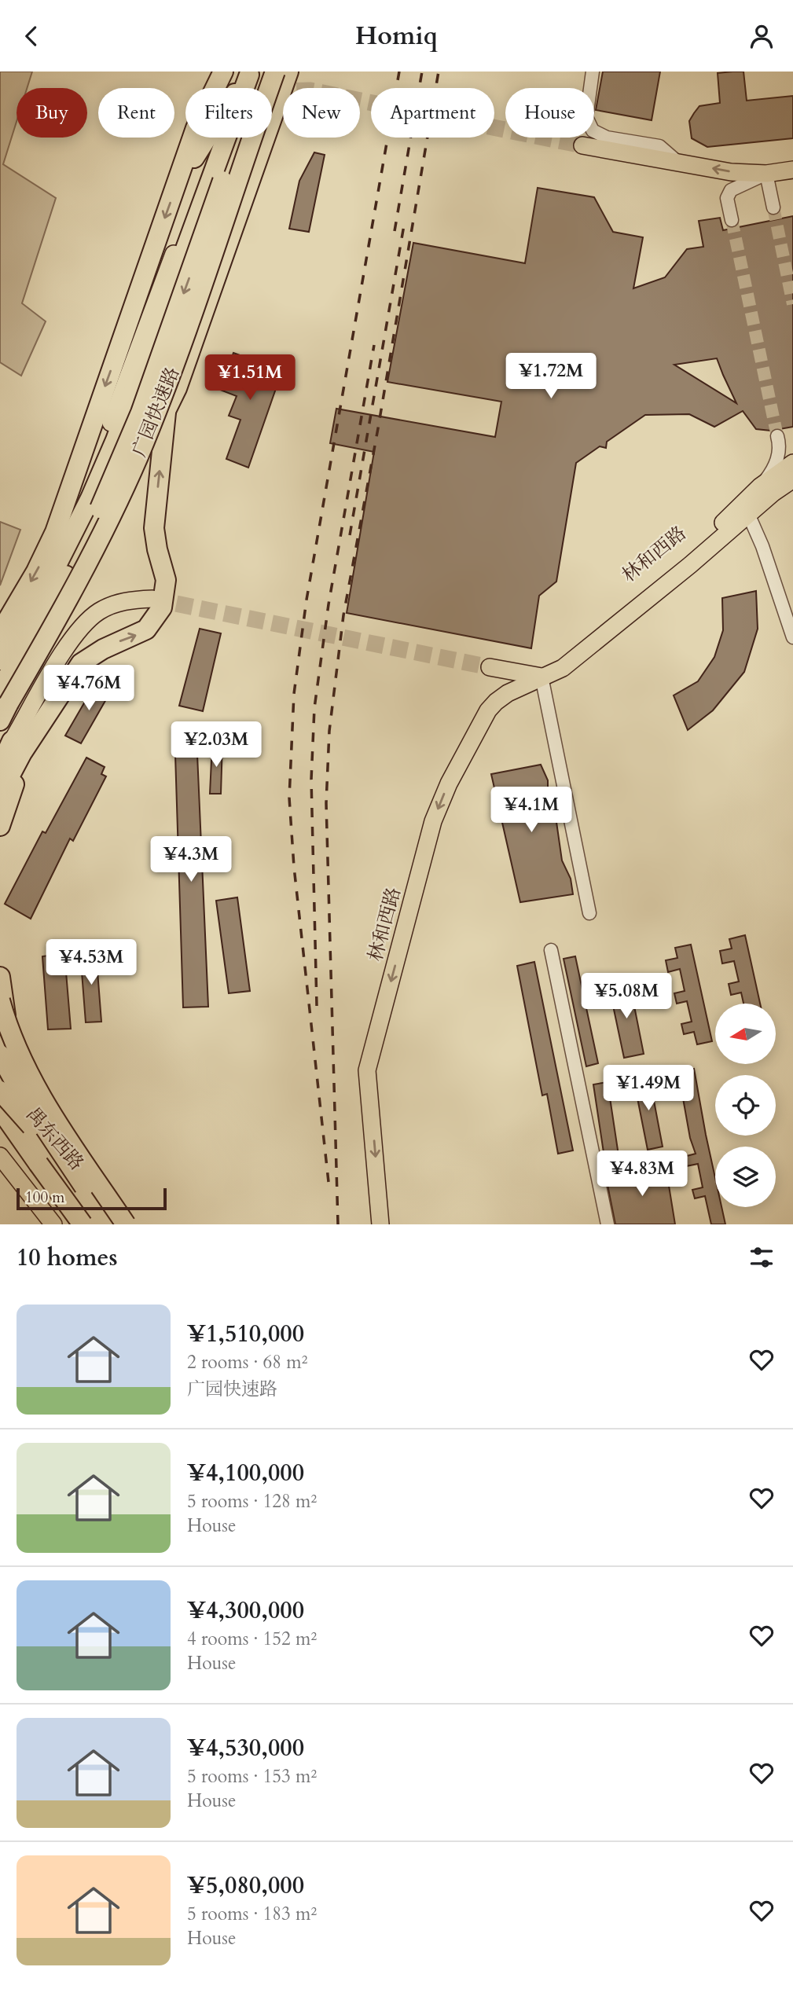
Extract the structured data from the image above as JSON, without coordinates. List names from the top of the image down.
{
  "streets": {
    "highway": ["广园快速路"],
    "main road": ["林和西路", "禺东西路"]
  },
  "one_way": ["林和西路"],
  "scale_bar": "100 m",
  "north": "left",
  "page": {
    "header": "Homiq",
    "chip": [
      "Buy",
      "Rent",
      "Filters",
      "New",
      "Apartment",
      "House"
    ],
    "price": [
      "¥1.72M",
      "¥1.51M",
      "¥4.76M",
      "¥2.03M",
      "¥4.1M",
      "¥4.3M",
      "¥4.53M",
      "¥5.08M",
      "¥1.49M",
      "¥4.83M"
    ],
    "scale": "100 m",
    "heading": "10 homes",
    "list": [
      {
        "name": "¥1,510,000",
        "note": "2 rooms · 68 m² · 广园快速路"
      },
      {
        "name": "¥4,100,000",
        "note": "5 rooms · 128 m² · House"
      },
      {
        "name": "¥4,300,000",
        "note": "4 rooms · 152 m² · House"
      },
      {
        "name": "¥4,530,000",
        "note": "5 rooms · 153 m² · House"
      },
      {
        "name": "¥5,080,000",
        "note": "5 rooms · 183 m² · House"
      }
    ]
  }
}
